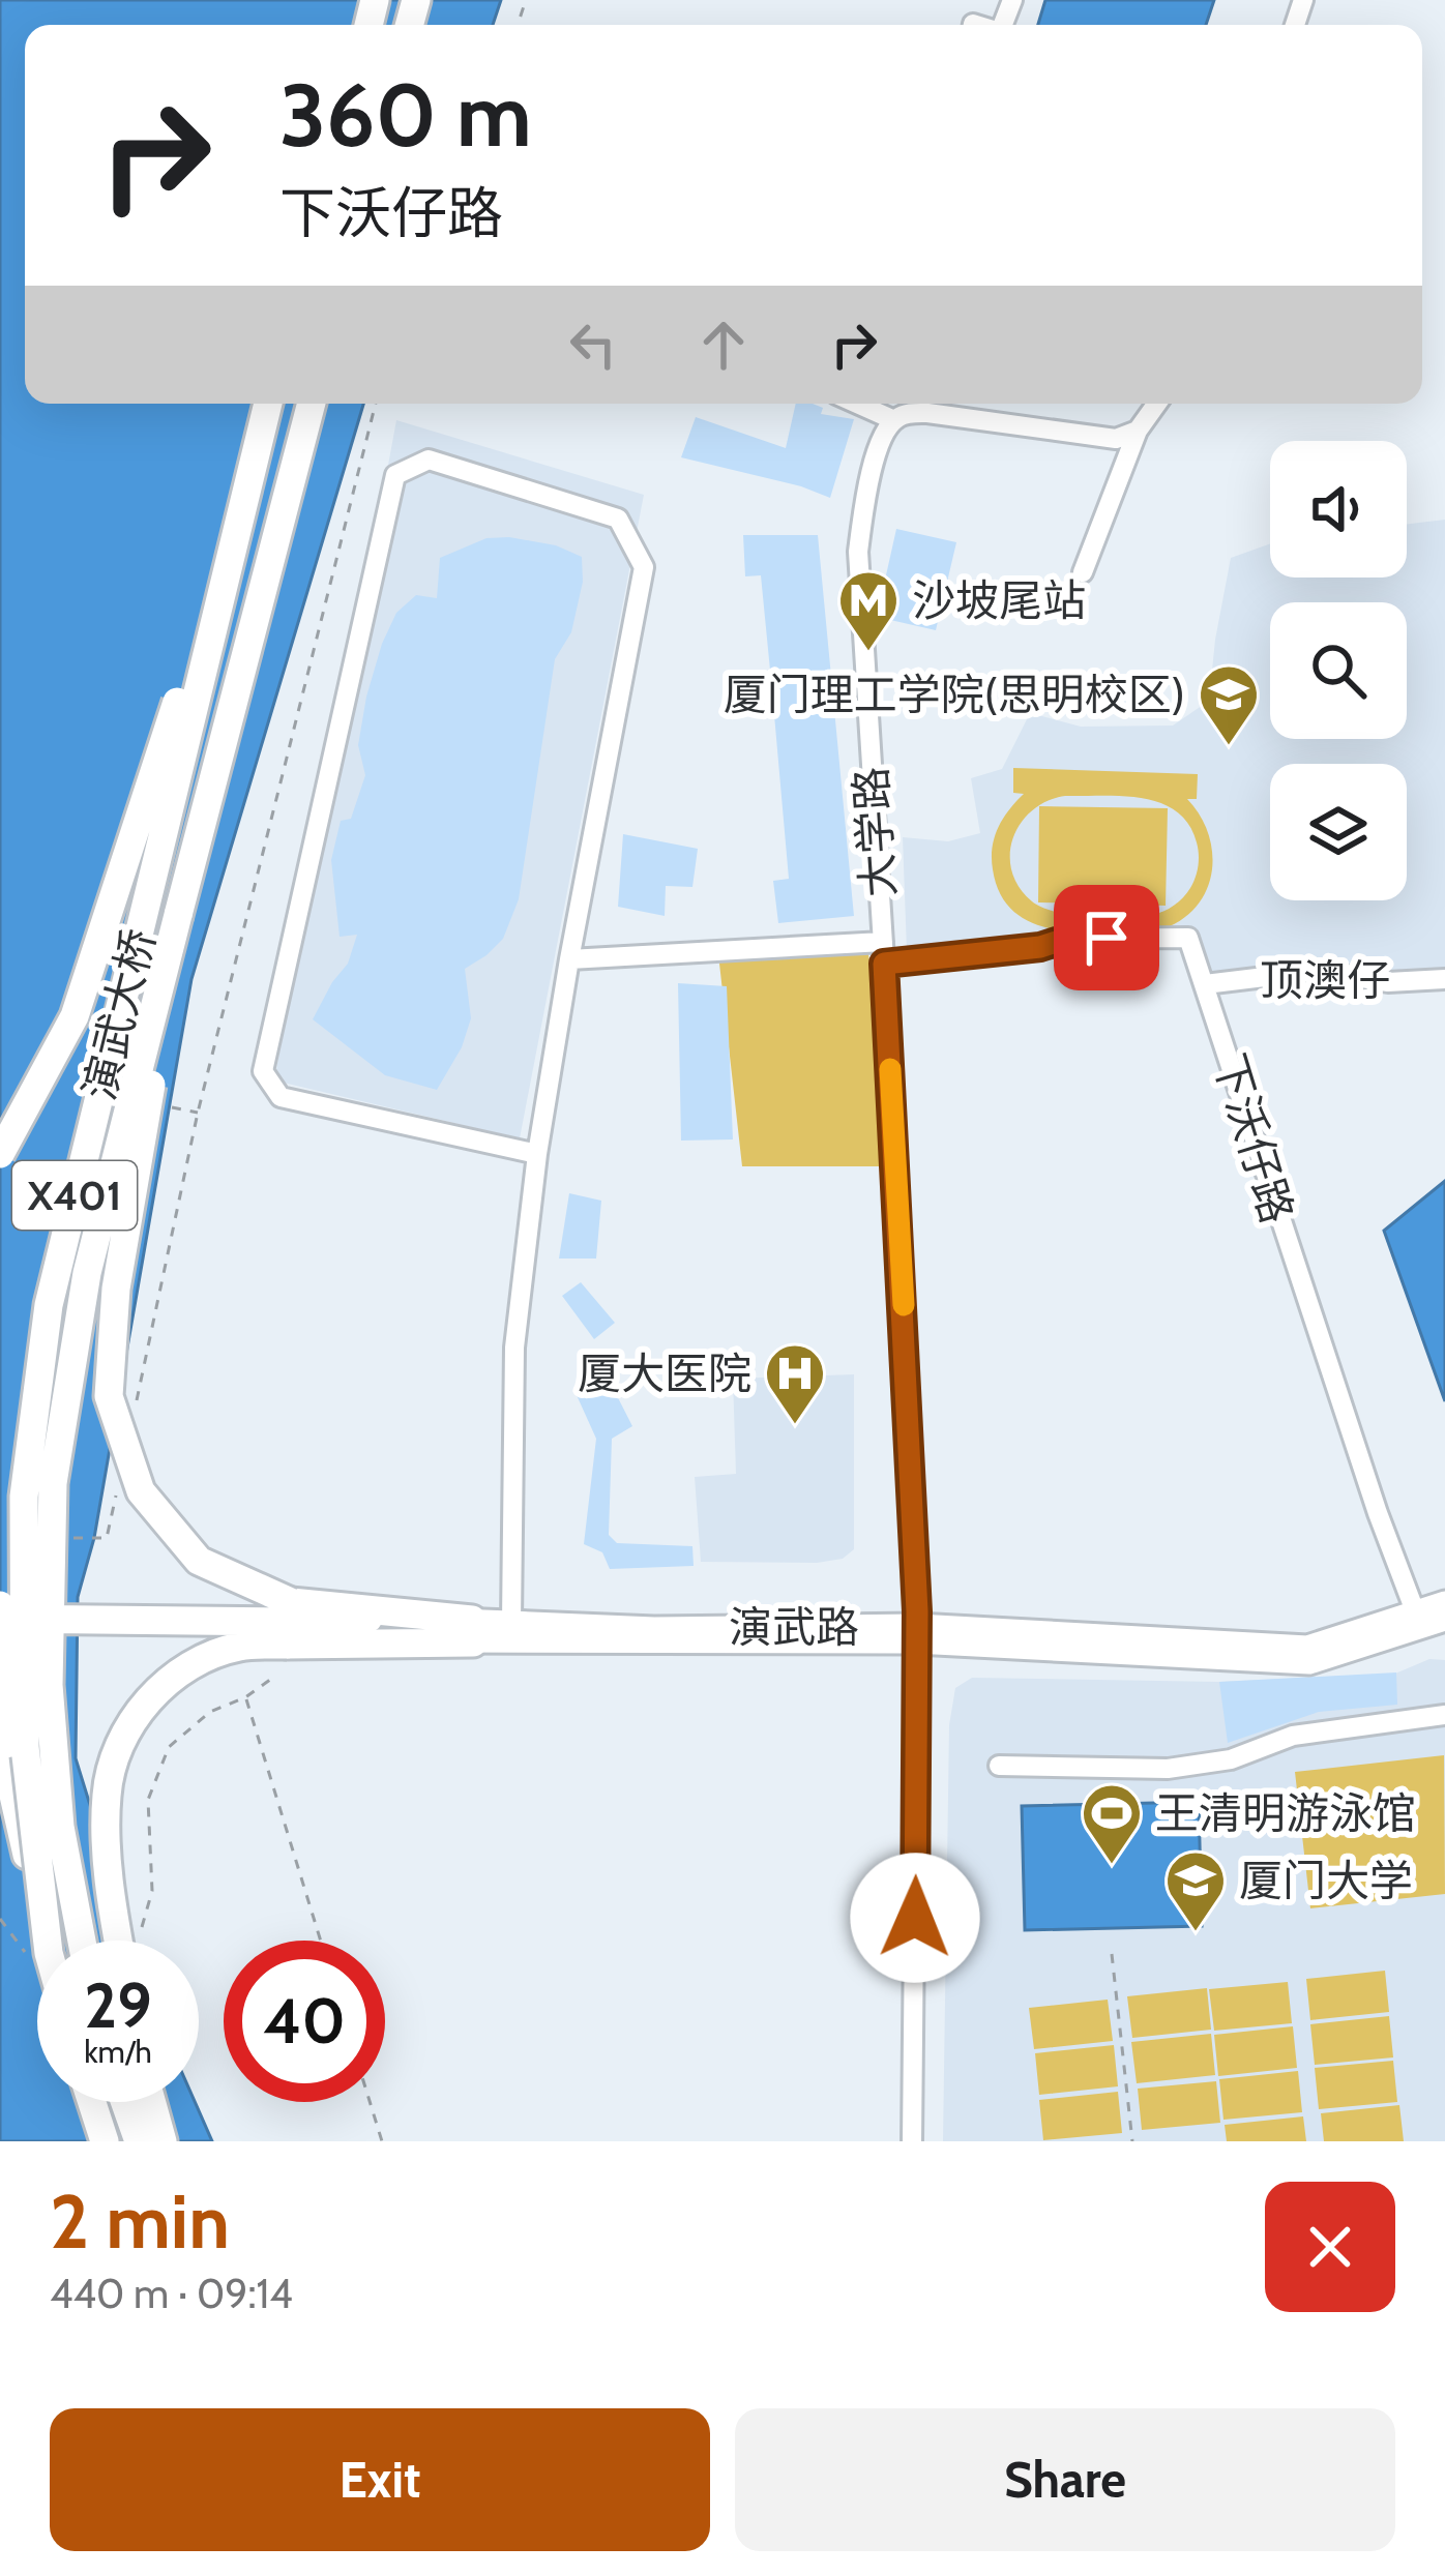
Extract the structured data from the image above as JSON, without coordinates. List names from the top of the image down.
{
  "streets": {
    "highway": ["演武大桥", "X401"],
    "main road": ["演武路"],
    "street": ["大学路", "顶澳仔", "下沃仔路"]
  },
  "crossings": [
    ["大学路", "下沃仔路"],
    ["大学路", "演武路"],
    ["顶澳仔", "下沃仔路"],
    ["下沃仔路", "演武路"]
  ],
  "places": {
    "metro station": ["沙坡尾站"],
    "school or university": ["厦门理工学院(思明校区)", "厦门大学"],
    "hospital": ["厦大医院"],
    "sports": ["王清明游泳馆"]
  },
  "page": {
    "turn": ["360 m", "下沃仔路"],
    "speed": "29 km/h",
    "limit": "40",
    "heading": ["2 min", "440 m · 09:14"],
    "buttons": ["Exit", "Share"]
  }
}
